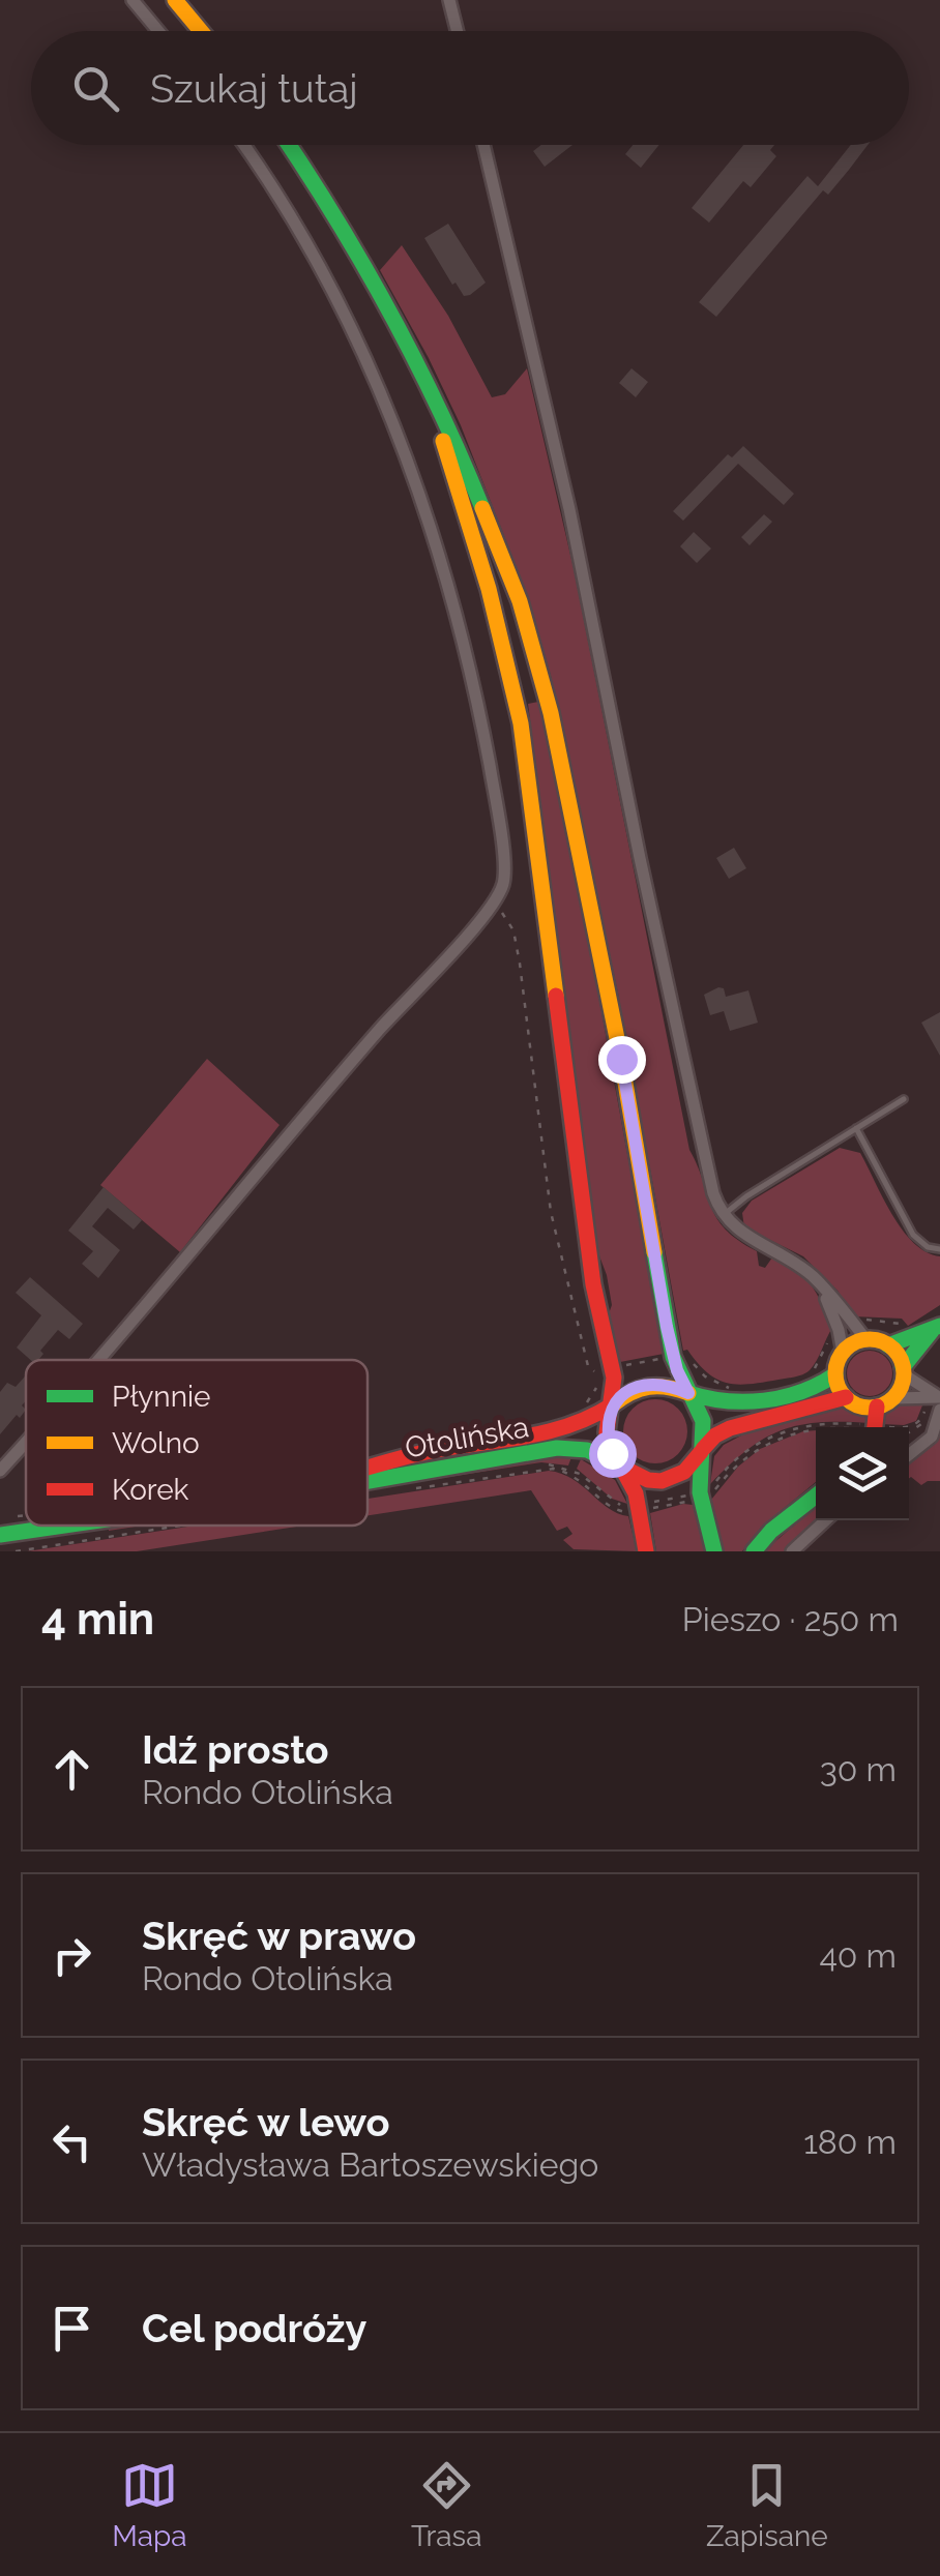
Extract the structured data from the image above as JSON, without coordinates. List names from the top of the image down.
{
  "streets": {
    "main road": ["Otolińska"]
  },
  "legend": ["Płynnie", "Wolno", "Korek"],
  "page": {
    "search": "Szukaj tutaj",
    "heading": ["4 min", "Pieszo · 250 m"],
    "list": [
      ["Idź prosto", "Rondo Otolińska", "30 m"],
      ["Skręć w prawo", "Rondo Otolińska", "40 m"],
      ["Skręć w lewo", "Władysława Bartoszewskiego", "180 m"],
      "Cel podróży"
    ],
    "nav": ["Mapa", "Trasa", "Zapisane"]
  }
}
